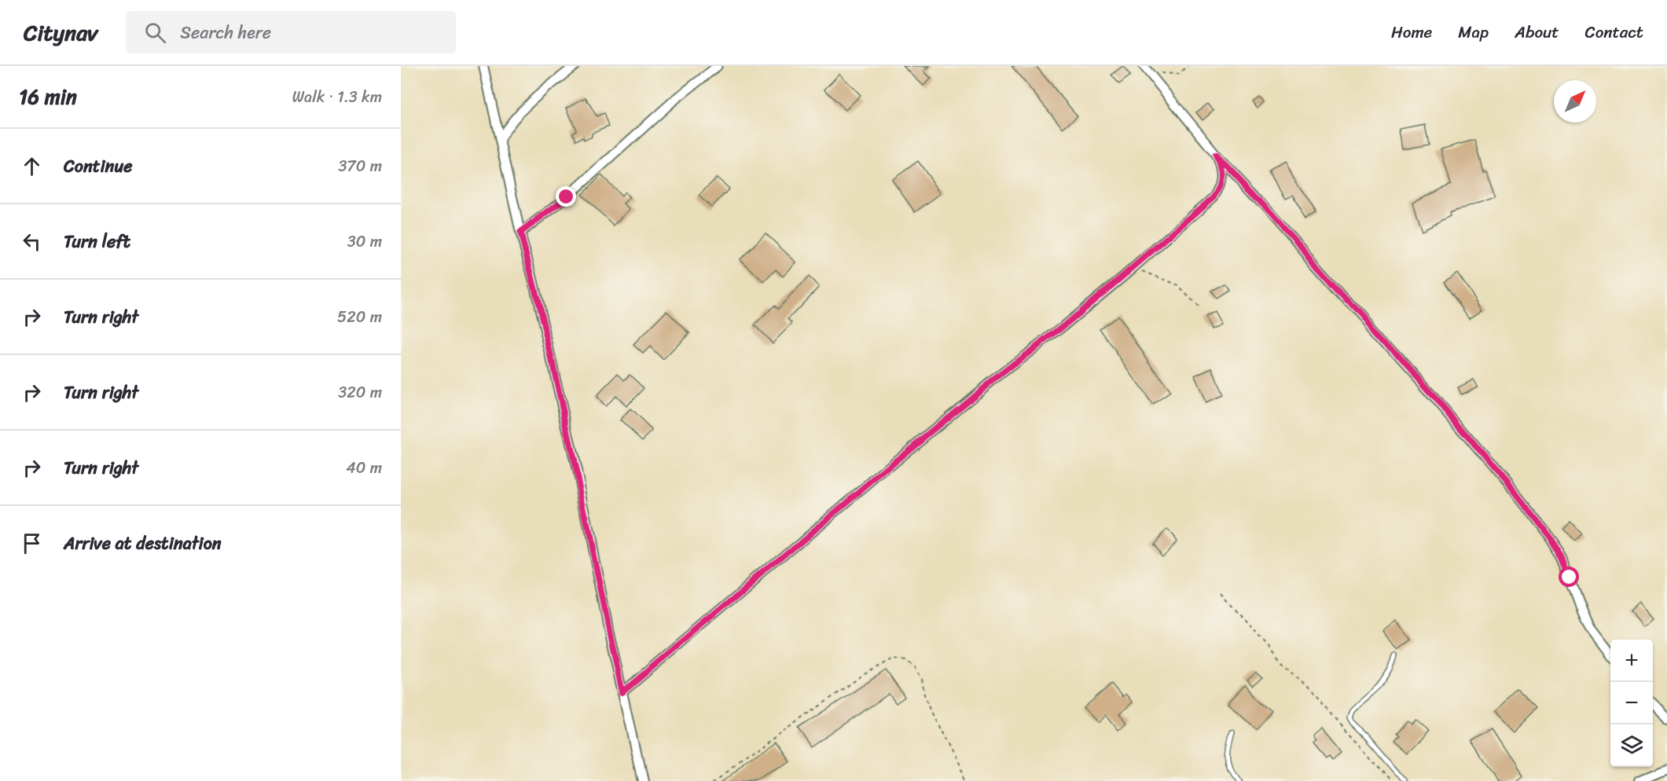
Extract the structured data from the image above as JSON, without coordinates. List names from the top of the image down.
{
  "north": "top right",
  "page": {
    "header": "Citynav",
    "search": "Search here",
    "nav": [
      "Home",
      "Map",
      "About",
      "Contact"
    ],
    "heading": ["16 min", "Walk · 1.3 km"],
    "list": [
      ["Continue", "370 m"],
      ["Turn left", "30 m"],
      ["Turn right", "520 m"],
      ["Turn right", "320 m"],
      ["Turn right", "40 m"],
      "Arrive at destination"
    ],
    "map_buttons": ["+", "−"]
  }
}
